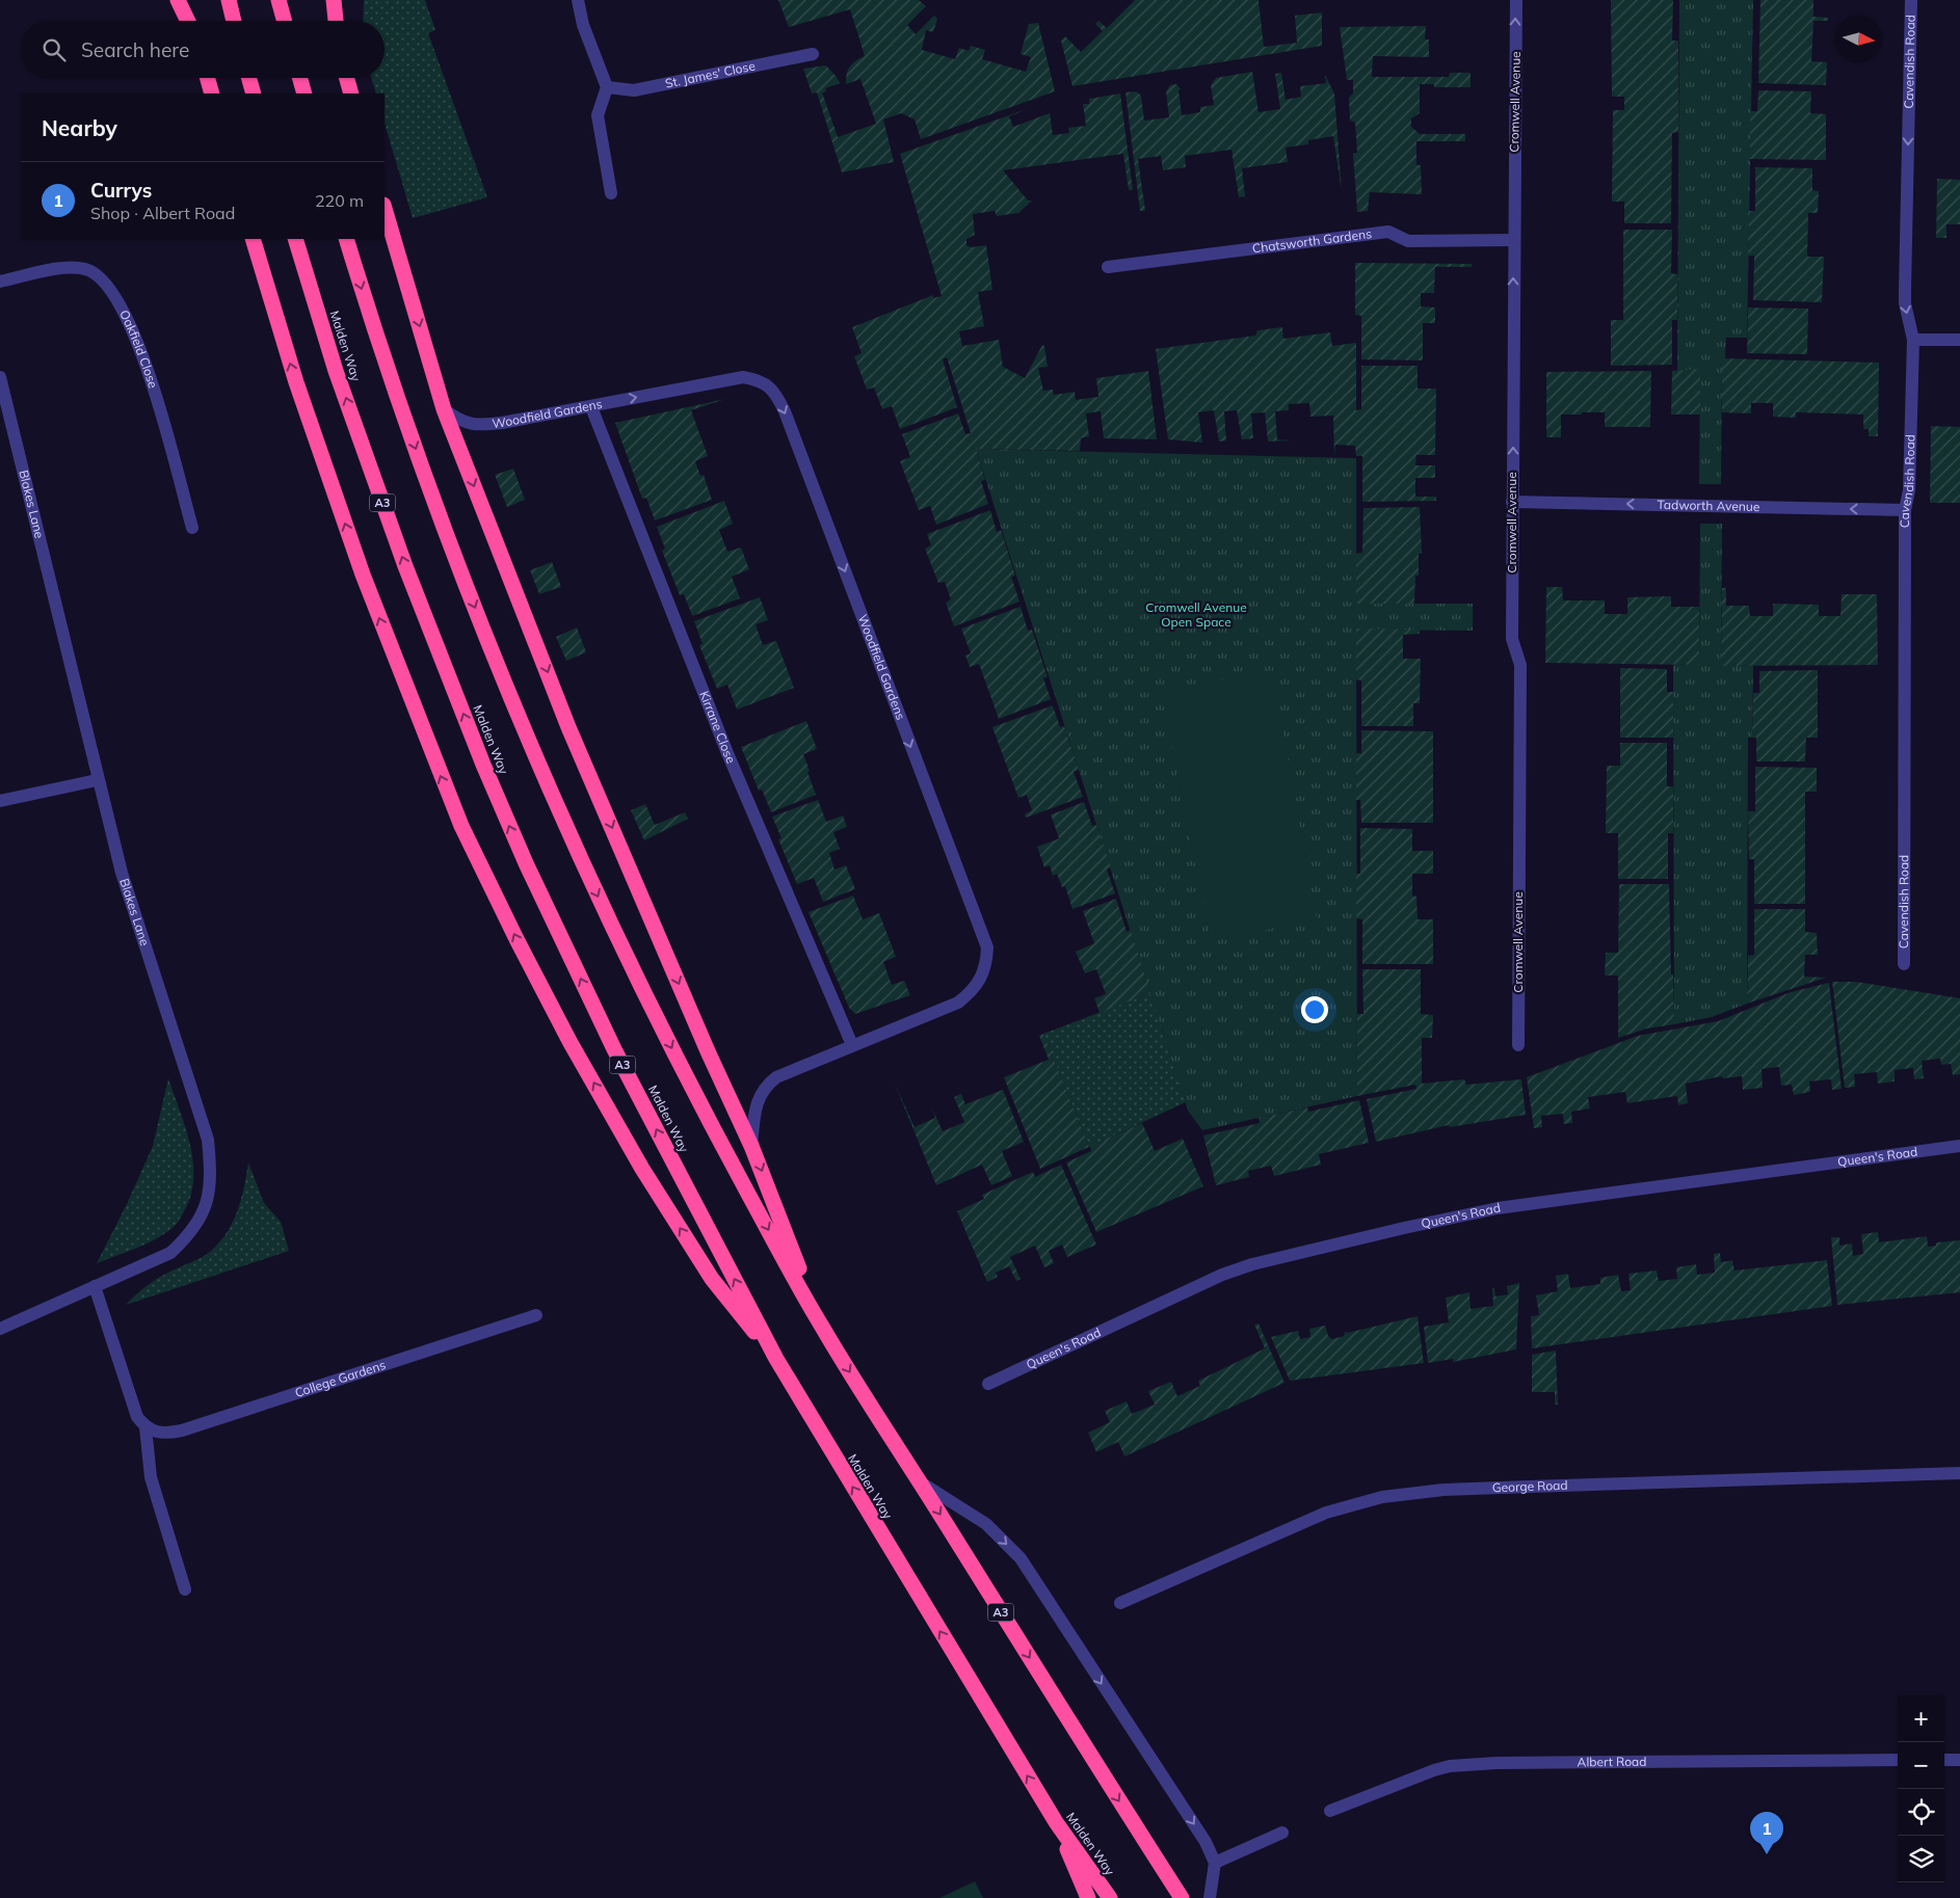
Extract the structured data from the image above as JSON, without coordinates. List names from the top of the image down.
{
  "streets": {
    "highway": ["Malden Way", "A3"],
    "street": [
      "Cavendish Road",
      "St. James' Close",
      "Cromwell Avenue",
      "Chatsworth Gardens",
      "Oakfield Close",
      "Woodfield Gardens",
      "Blakes Lane",
      "Tadworth Avenue",
      "Kirrane Close",
      "Queen's Road",
      "College Gardens",
      "George Road",
      "Albert Road"
    ]
  },
  "crossings": [
    ["Cavendish Road", "Tadworth Avenue"],
    ["Cromwell Avenue", "Chatsworth Gardens"],
    ["Cromwell Avenue", "Tadworth Avenue"],
    ["Malden Way", "A3"],
    ["Woodfield Gardens", "Kirrane Close"]
  ],
  "one_way": ["Cavendish Road", "Cromwell Avenue", "Tadworth Avenue"],
  "parks": ["Cromwell Avenue Open Space"],
  "north": "right",
  "page": {
    "search": "Search here",
    "heading": "Nearby",
    "list": [
      {
        "mark": "1",
        "name": "Currys",
        "note": "Shop · Albert Road",
        "value": "220 m"
      }
    ],
    "map_buttons": ["+", "−"],
    "pins": "1"
  }
}
